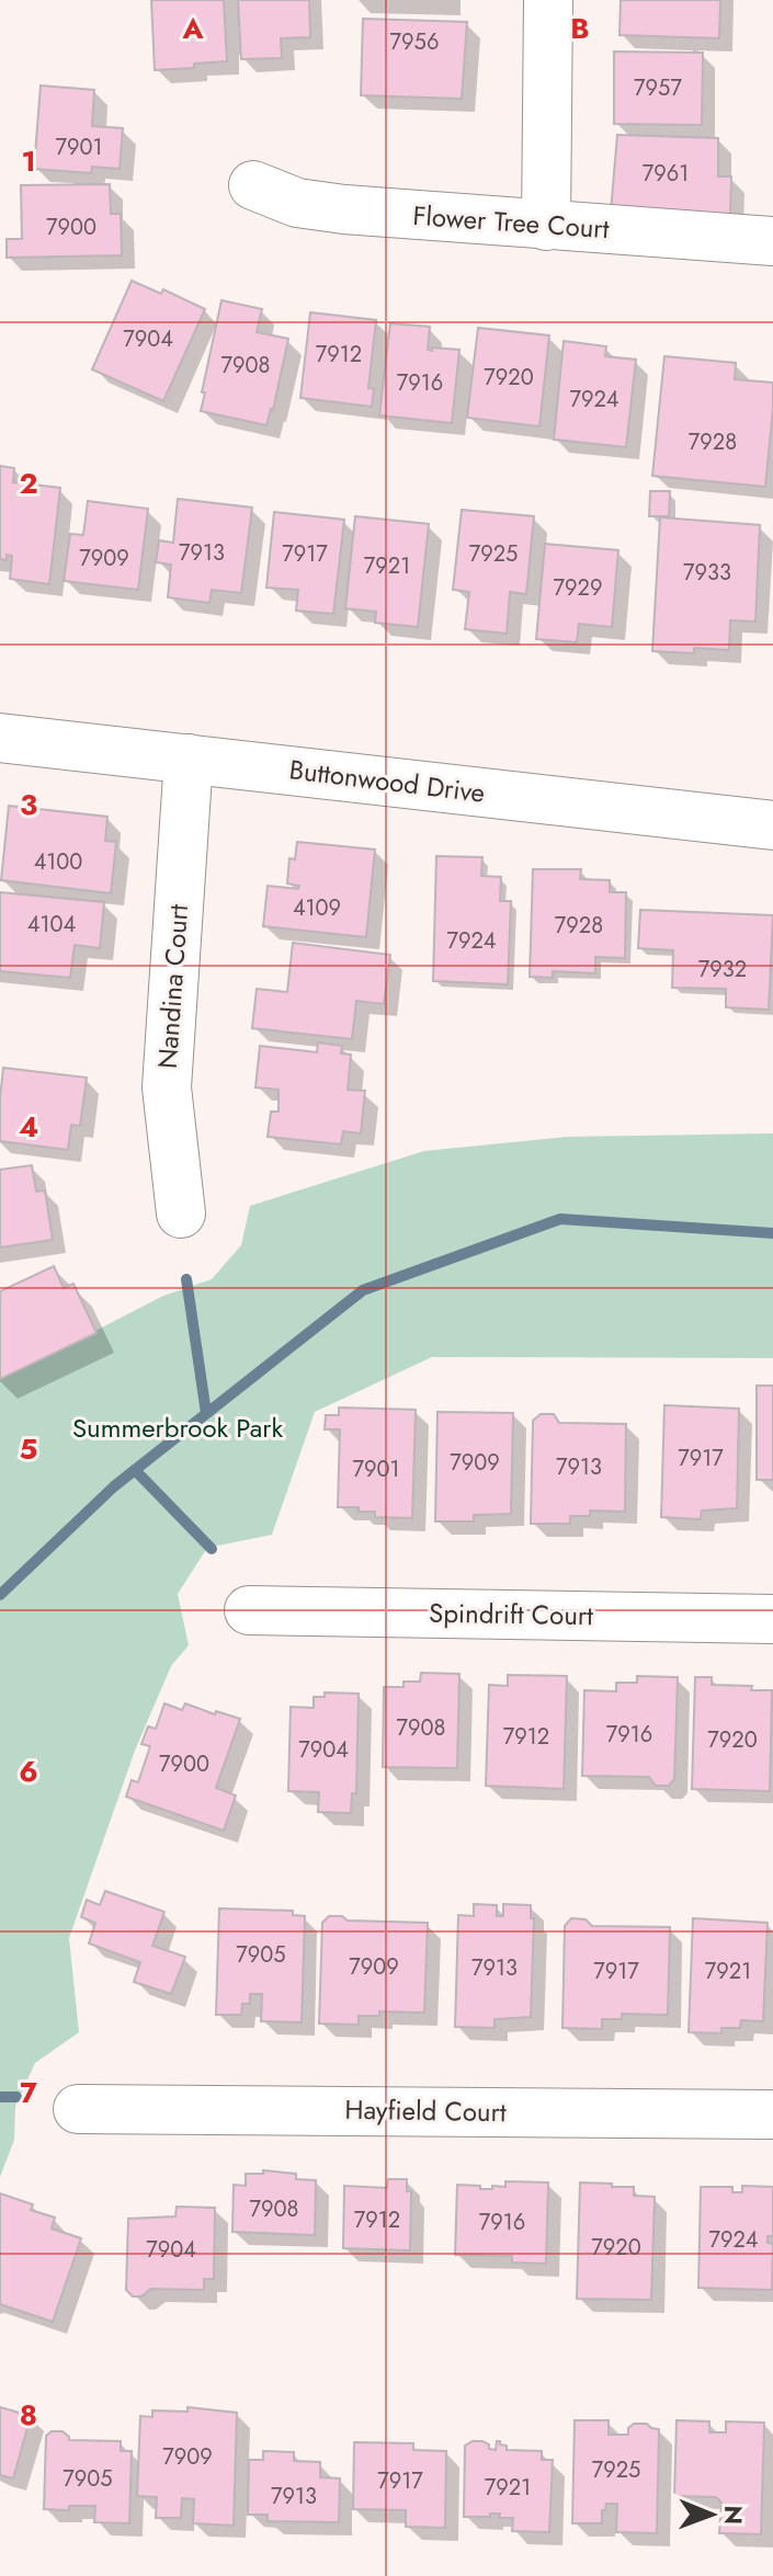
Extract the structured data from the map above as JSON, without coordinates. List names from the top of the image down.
{
  "streets": {
    "street": [
      "Flower Tree Court",
      "Buttonwood Drive",
      "Nandina Court",
      "Spindrift Court",
      "Hayfield Court"
    ]
  },
  "crossings": [
    ["Buttonwood Drive", "Nandina Court"]
  ],
  "parks": ["Summerbrook Park"],
  "house_numbers": [
    "7956",
    "7957",
    "7901",
    "7961",
    "7900",
    "7904",
    "7912",
    "7908",
    "7920",
    "7916",
    "7924",
    "7928",
    "7913",
    "7917",
    "7925",
    "7909",
    "7921",
    "7933",
    "7929",
    "4100",
    "4109",
    "4104",
    "7928",
    "7924",
    "7932",
    "7917",
    "7909",
    "7913",
    "7901",
    "7908",
    "7916",
    "7912",
    "7920",
    "7904",
    "7900",
    "7905",
    "7909",
    "7913",
    "7917",
    "7921",
    "7908",
    "7912",
    "7916",
    "7924",
    "7920",
    "7904",
    "7909",
    "7925",
    "7905",
    "7917",
    "7921",
    "7913"
  ],
  "north": "right",
  "grid": {
    "columns": ["A", "B"],
    "rows": [
      "1",
      "2",
      "3",
      "4",
      "5",
      "6",
      "7",
      "8"
    ]
  }
}
